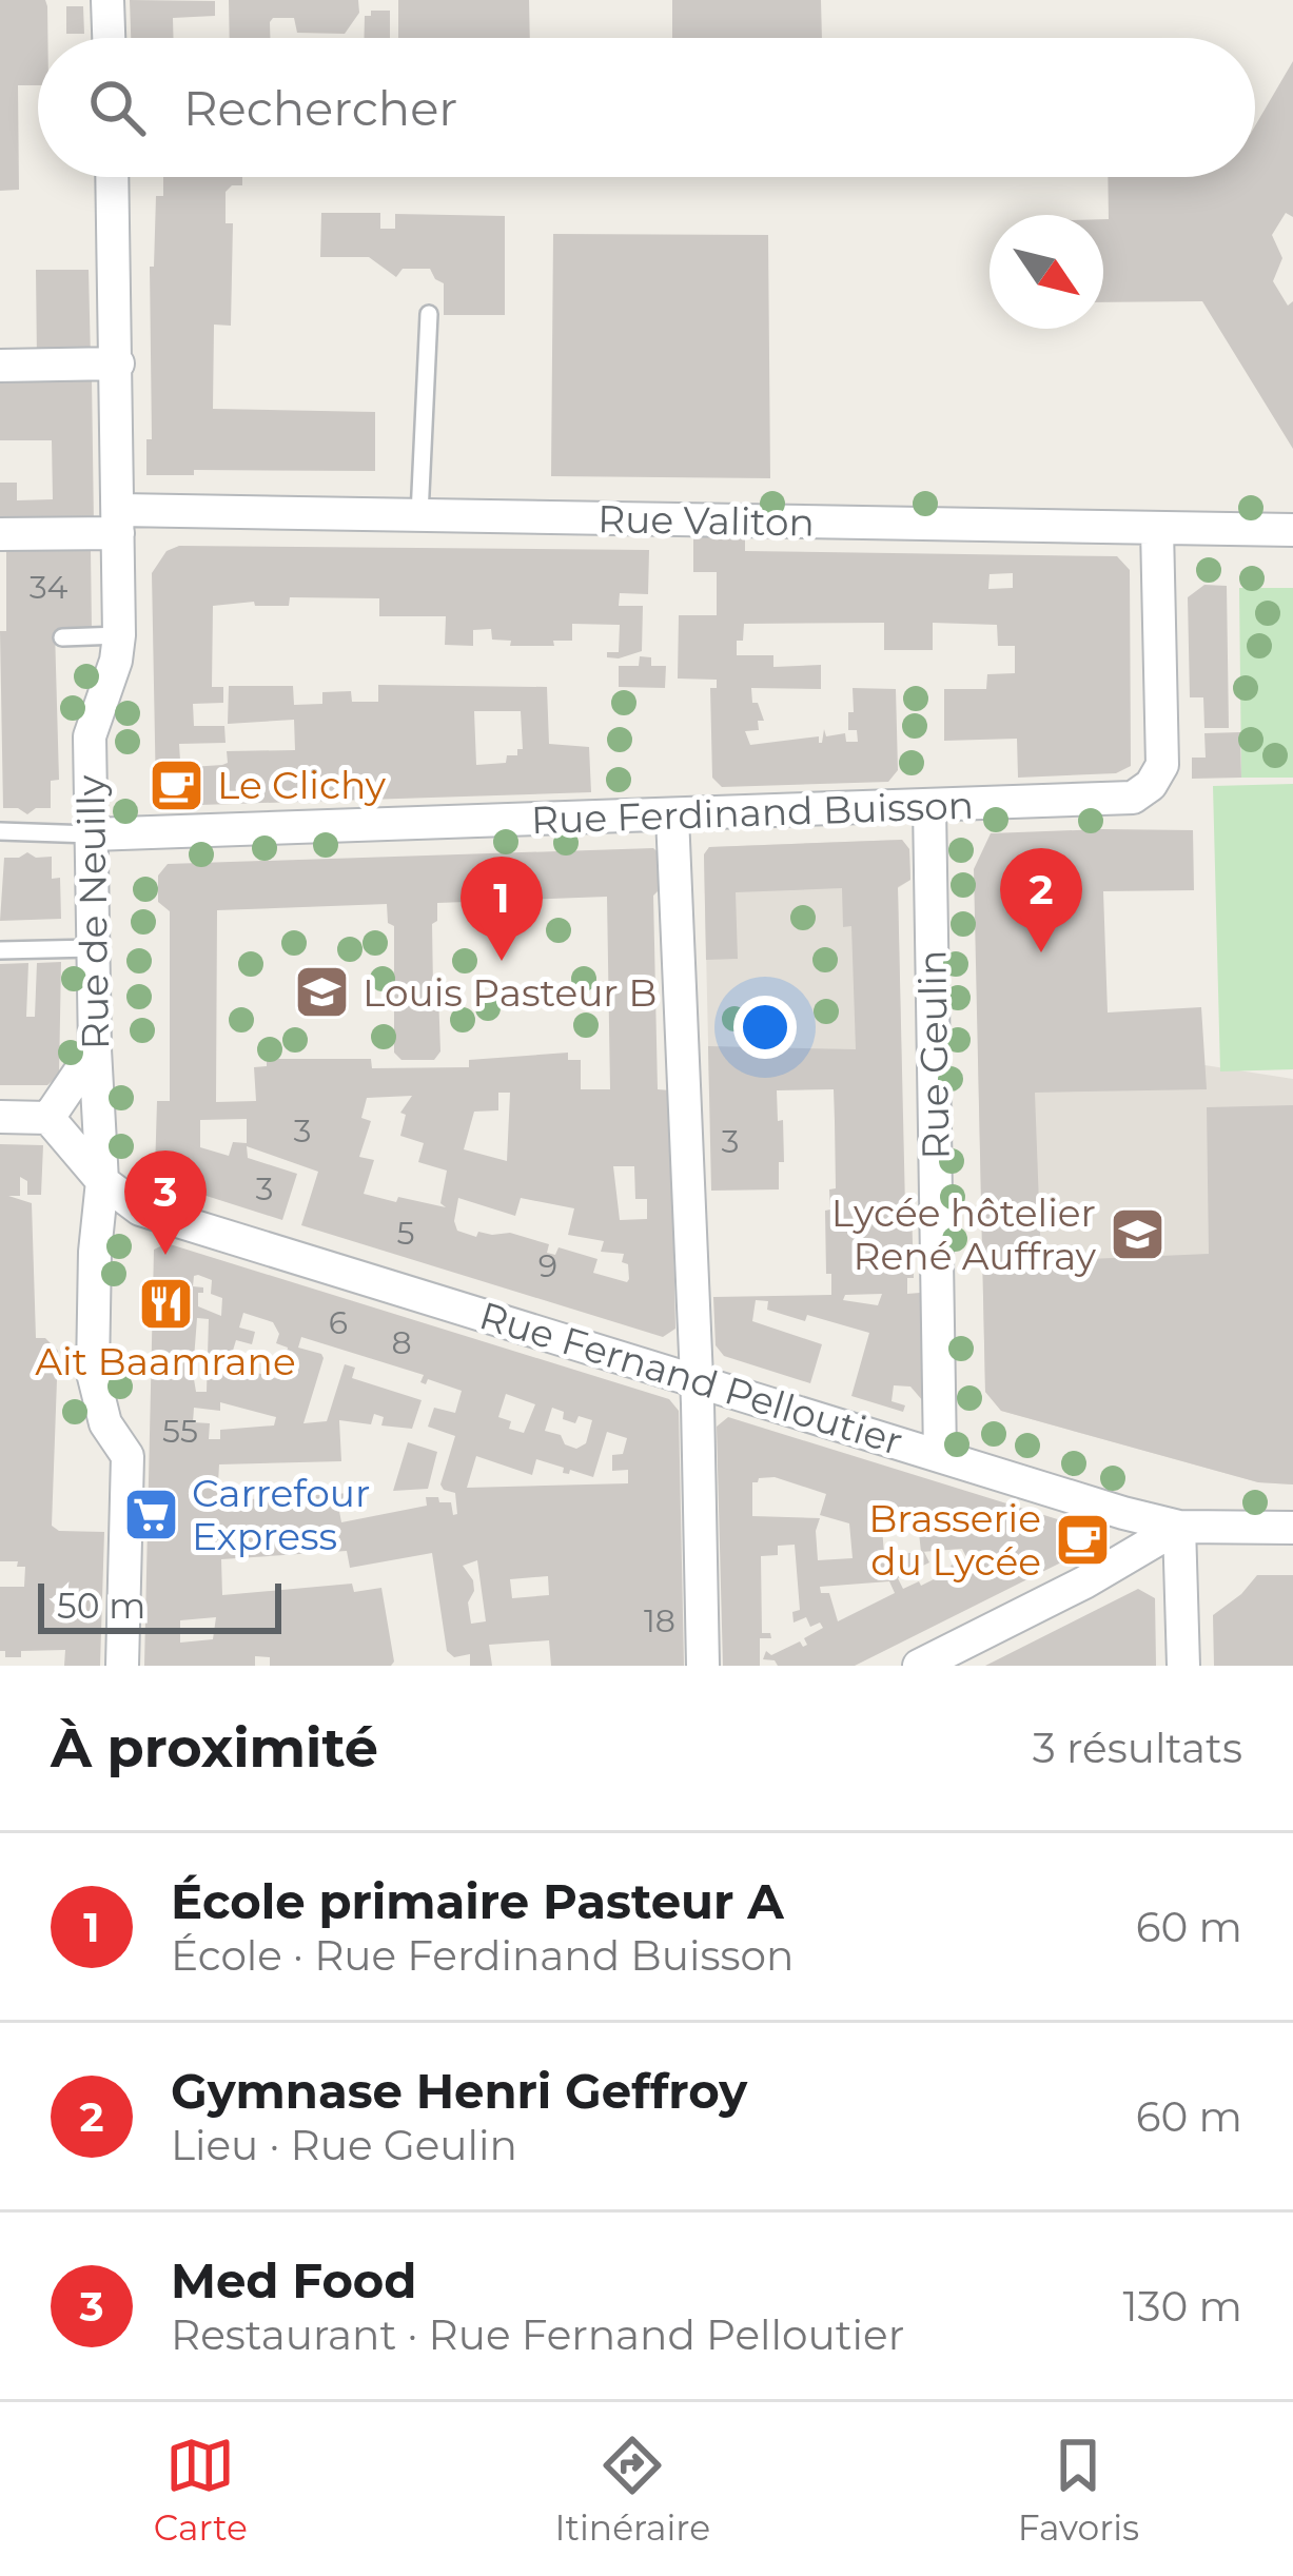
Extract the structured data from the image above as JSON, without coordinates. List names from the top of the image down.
{
  "streets": {
    "street": [
      "Rue Valiton",
      "Rue Ferdinand Buisson",
      "Rue de Neuilly",
      "Rue Geulin",
      "Rue Fernand Pelloutier"
    ]
  },
  "crossings": [
    ["Rue Valiton", "Rue Ferdinand Buisson"],
    ["Rue Valiton", "Rue de Neuilly"],
    ["Rue Ferdinand Buisson", "Rue de Neuilly"],
    ["Rue Ferdinand Buisson", "Rue Geulin"],
    ["Rue de Neuilly", "Rue Fernand Pelloutier"],
    ["Rue Geulin", "Rue Fernand Pelloutier"]
  ],
  "places": {
    "cafe": ["Le Clichy", "Brasserie du Lycée"],
    "school or university": ["Louis Pasteur B", "Lycée hôtelier René Auffray"],
    "restaurant": ["Ait Baamrane"],
    "supermarket": ["Carrefour Express"]
  },
  "house_numbers": [
    "34",
    "3",
    "3",
    "3",
    "5",
    "9",
    "6",
    "8",
    "55",
    "18"
  ],
  "scale_bar": "50 m",
  "north": "bottom right",
  "page": {
    "search": "Rechercher",
    "pins": ["2", "1", "3"],
    "scale": "50 m",
    "heading": ["À proximité", "3 résultats"],
    "list": [
      {
        "mark": "1",
        "name": "École primaire Pasteur A",
        "note": "École · Rue Ferdinand Buisson",
        "value": "60 m"
      },
      {
        "mark": "2",
        "name": "Gymnase Henri Geffroy",
        "note": "Lieu · Rue Geulin",
        "value": "60 m"
      },
      {
        "mark": "3",
        "name": "Med Food",
        "note": "Restaurant · Rue Fernand Pelloutier",
        "value": "130 m"
      }
    ],
    "nav": ["Carte", "Itinéraire", "Favoris"]
  }
}
